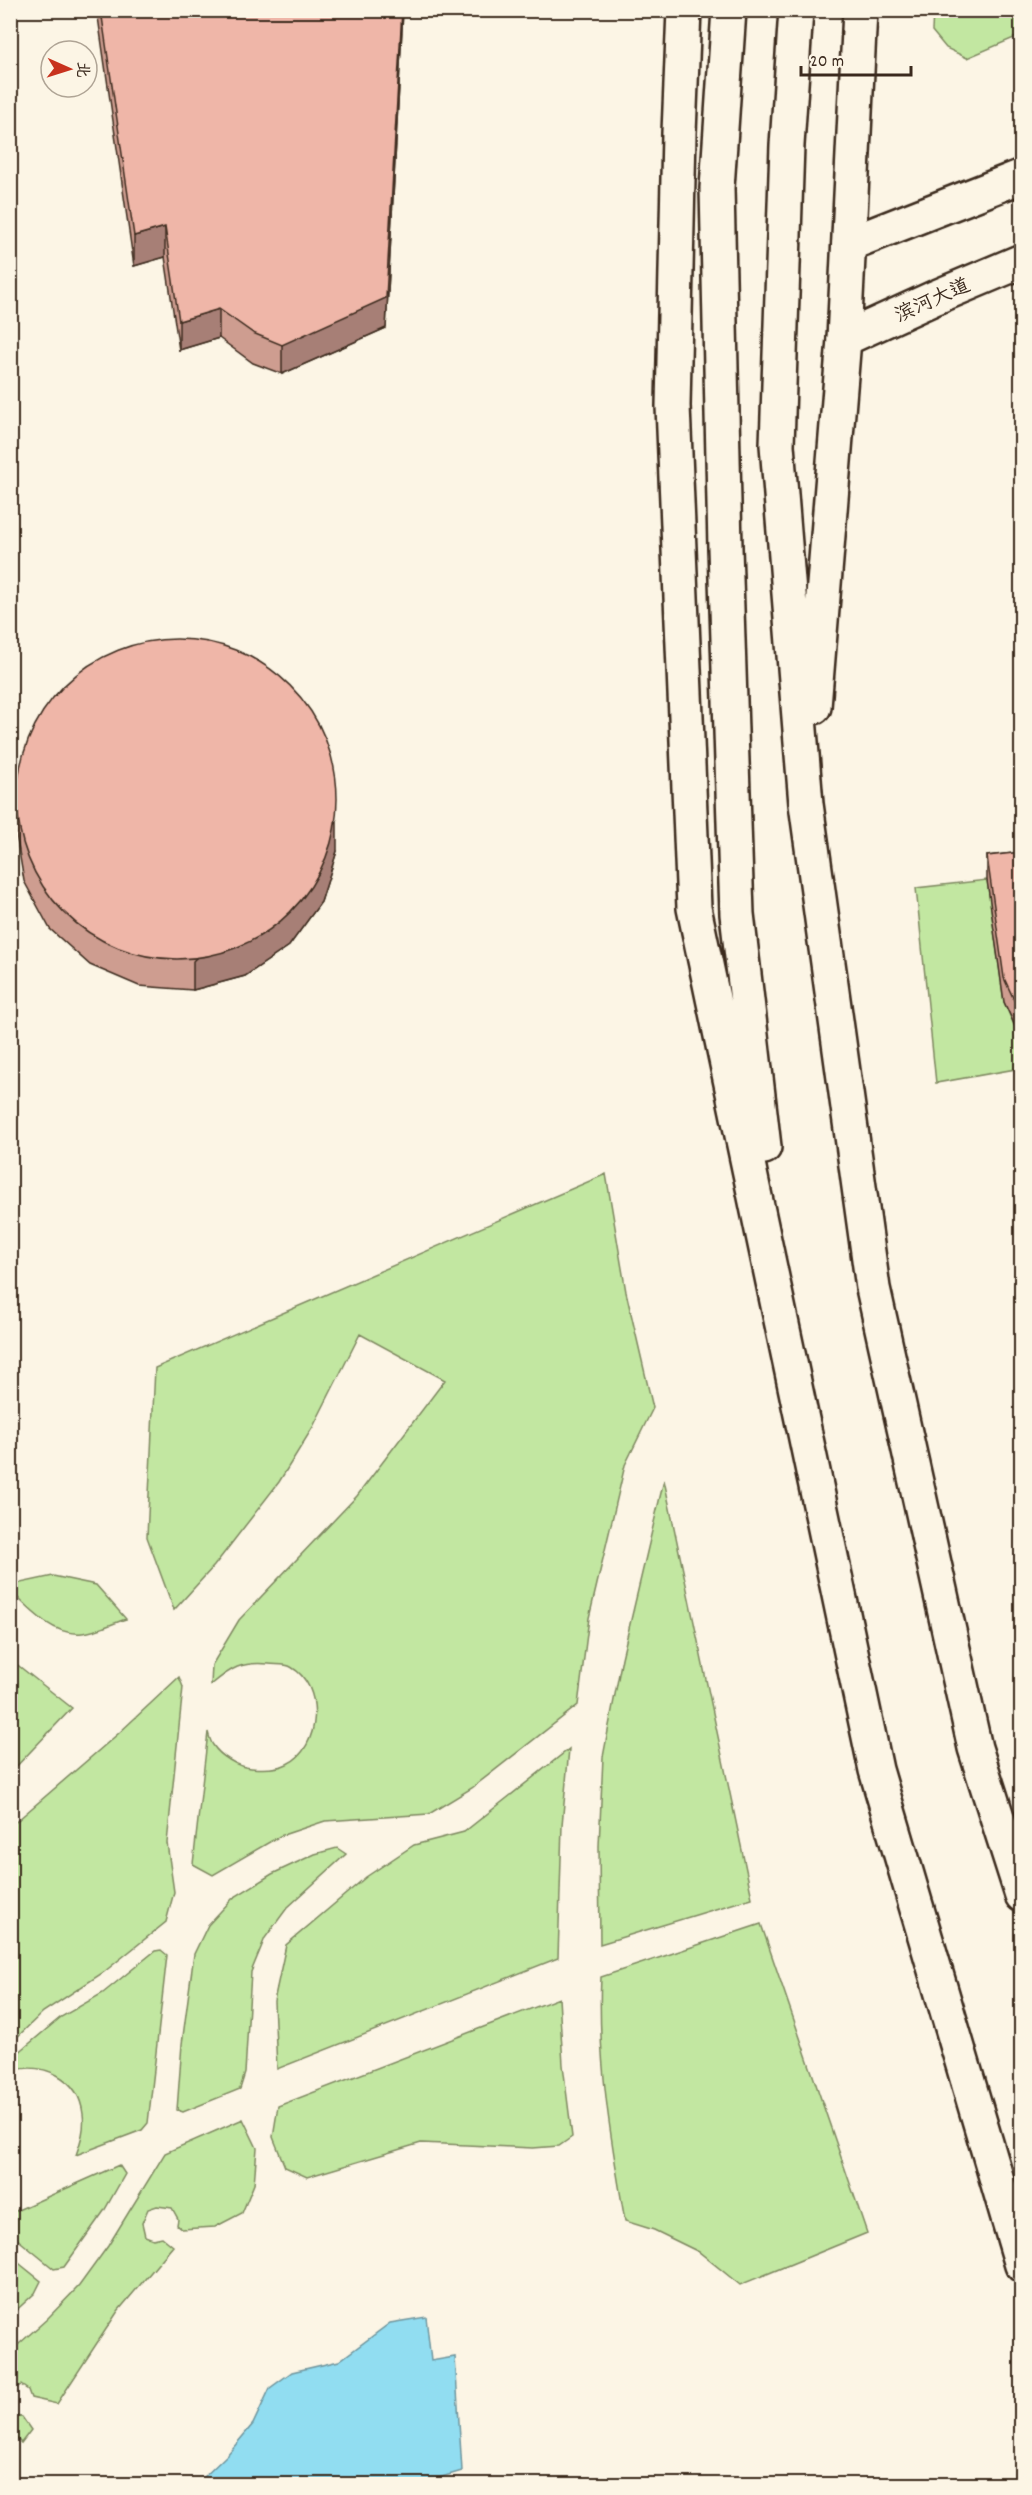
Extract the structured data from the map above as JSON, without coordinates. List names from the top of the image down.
{
  "streets": {
    "main road": ["滨河大道"]
  },
  "scale_bar": "20 m",
  "north": "right"
}
